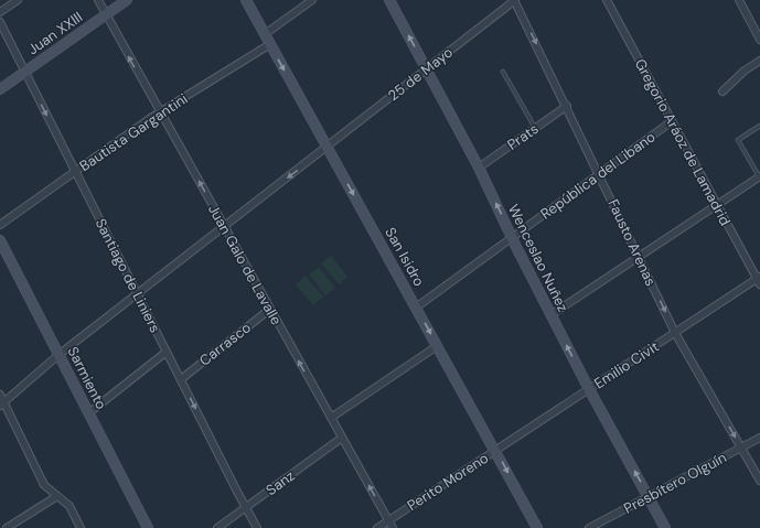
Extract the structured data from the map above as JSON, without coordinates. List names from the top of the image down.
{
  "streets": {
    "street": [
      "Juan XXIII",
      "25 de Mayo",
      "Bautista Gargantini",
      "Prats",
      "Gregorio Aráoz de Lamadrid",
      "República del Libano",
      "Fausto Arenas",
      "San Isidro",
      "Wenceslao Nuñez",
      "Juan Galo de Lavalle",
      "Santiago de Liniers",
      "Carrasco",
      "Emilio Civit",
      "Sarmiento",
      "Perito Moreno",
      "Sanz",
      "Presbítero Olguín"
    ]
  },
  "crossings": [
    ["Juan XXIII", "Juan Galo de Lavalle"],
    ["Juan XXIII", "Santiago de Liniers"],
    ["25 de Mayo", "Fausto Arenas"],
    ["25 de Mayo", "San Isidro"],
    ["25 de Mayo", "Wenceslao Nuñez"],
    ["25 de Mayo", "Juan Galo de Lavalle"],
    ["25 de Mayo", "Santiago de Liniers"],
    ["25 de Mayo", "Sarmiento"],
    ["Bautista Gargantini", "San Isidro"],
    ["Bautista Gargantini", "Juan Galo de Lavalle"],
    ["Bautista Gargantini", "Santiago de Liniers"],
    ["Prats", "Fausto Arenas"],
    ["Prats", "Wenceslao Nuñez"],
    ["Gregorio Aráoz de Lamadrid", "República del Libano"],
    ["Gregorio Aráoz de Lamadrid", "Emilio Civit"],
    ["República del Libano", "Fausto Arenas"],
    ["República del Libano", "San Isidro"],
    ["República del Libano", "Wenceslao Nuñez"],
    ["Fausto Arenas", "Emilio Civit"],
    ["Fausto Arenas", "Presbítero Olguín"],
    ["San Isidro", "Emilio Civit"],
    ["San Isidro", "Perito Moreno"],
    ["Wenceslao Nuñez", "Emilio Civit"],
    ["Wenceslao Nuñez", "Presbítero Olguín"],
    ["Juan Galo de Lavalle", "Carrasco"],
    ["Juan Galo de Lavalle", "Perito Moreno"],
    ["Juan Galo de Lavalle", "Sanz"],
    ["Santiago de Liniers", "Carrasco"],
    ["Santiago de Liniers", "Sanz"],
    ["Emilio Civit", "Perito Moreno"]
  ],
  "one_way": [
    "Fausto Arenas",
    "San Isidro",
    "Wenceslao Nuñez",
    "Juan Galo de Lavalle",
    "Santiago de Liniers"
  ]
}
